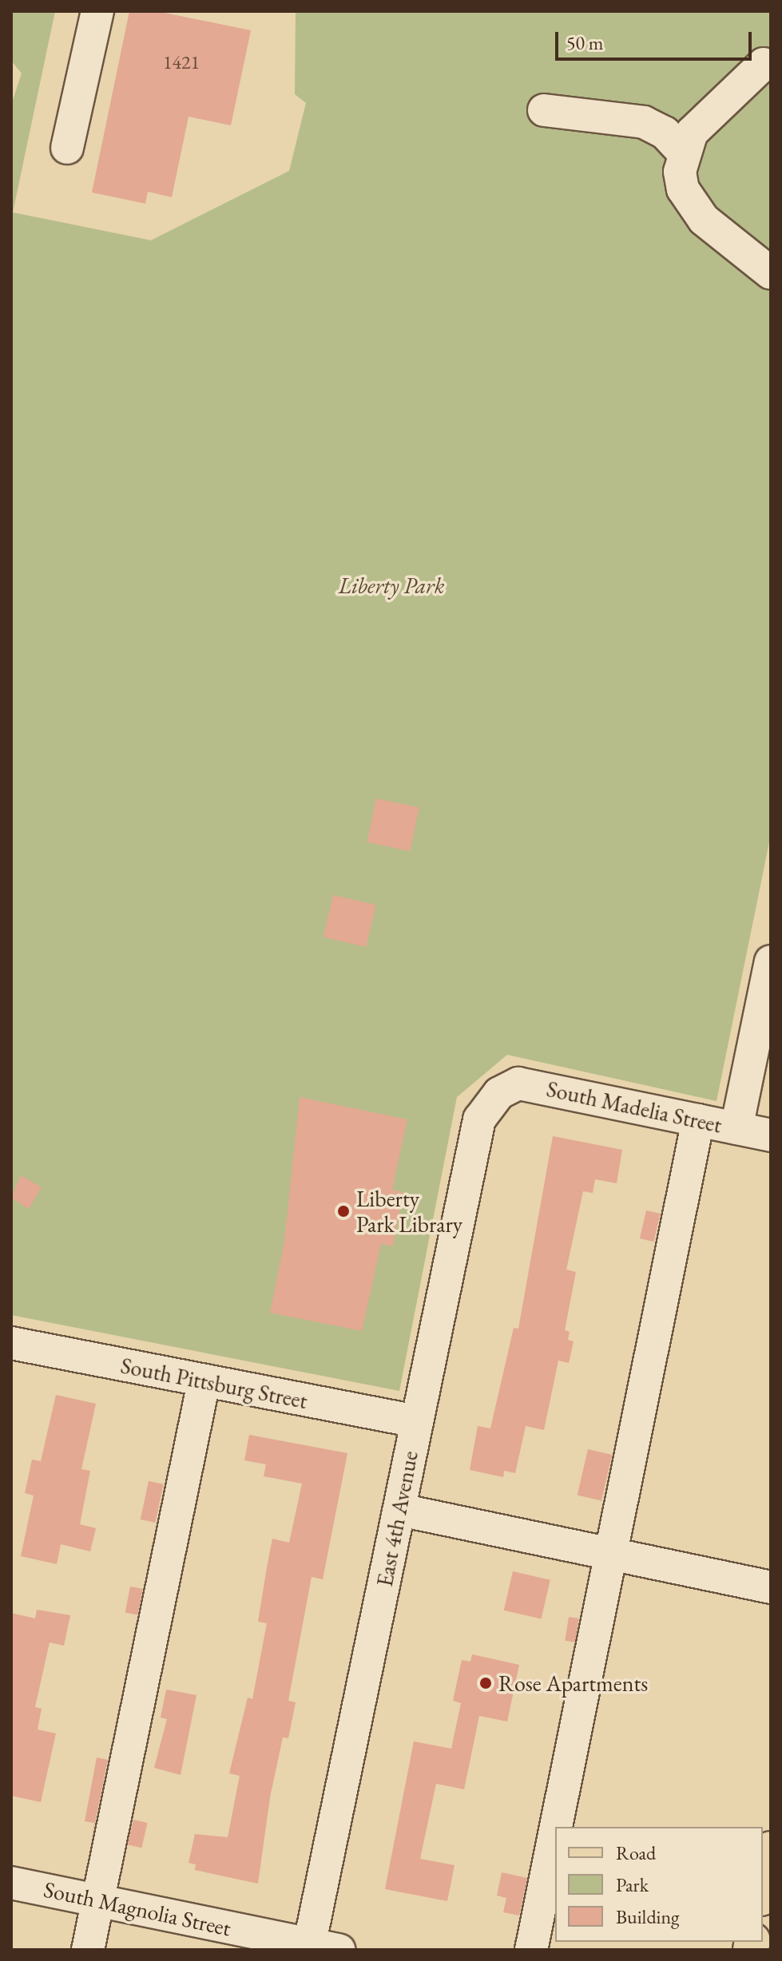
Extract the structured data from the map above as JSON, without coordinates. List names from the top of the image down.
{
  "streets": {
    "street": [
      "South Madelia Street",
      "South Pittsburg Street",
      "East 4th Avenue",
      "South Magnolia Street"
    ]
  },
  "crossings": [
    ["South Madelia Street", "East 4th Avenue"],
    ["South Pittsburg Street", "East 4th Avenue"],
    ["East 4th Avenue", "South Magnolia Street"]
  ],
  "parks": ["Liberty Park"],
  "places": ["Liberty Park Library", "Rose Apartments"],
  "house_numbers": ["1421"],
  "legend": ["Road", "Park", "Building"],
  "scale_bar": "50 m"
}
